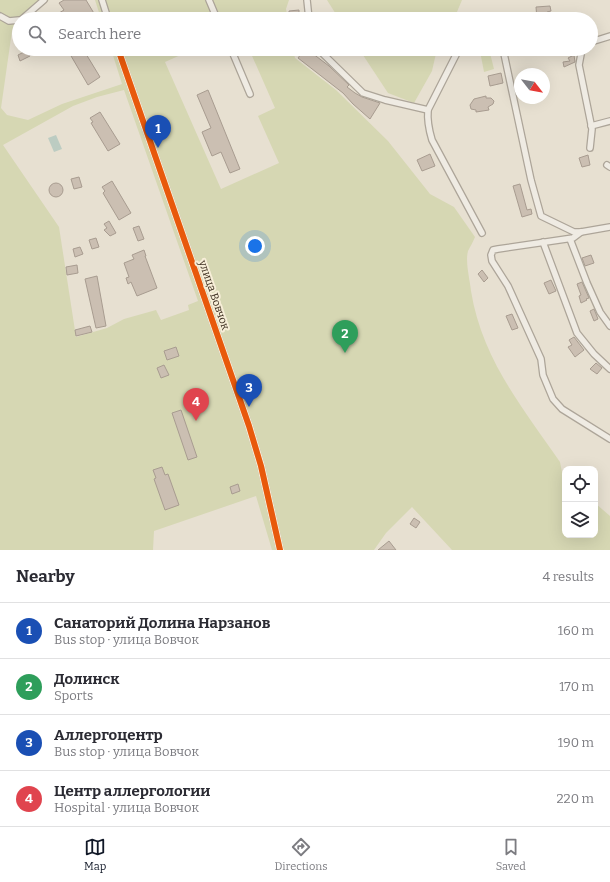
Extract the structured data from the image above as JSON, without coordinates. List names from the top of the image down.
{
  "streets": {
    "street": ["улица Вовчок"]
  },
  "north": "bottom right",
  "page": {
    "search": "Search here",
    "pins": [
      "1",
      "2",
      "3",
      "4"
    ],
    "heading": ["Nearby", "4 results"],
    "list": [
      {
        "mark": "1",
        "name": "Санаторий Долина Нарзанов",
        "note": "Bus stop · улица Вовчок",
        "value": "160 m"
      },
      {
        "mark": "2",
        "name": "Долинск",
        "note": "Sports",
        "value": "170 m"
      },
      {
        "mark": "3",
        "name": "Аллергоцентр",
        "note": "Bus stop · улица Вовчок",
        "value": "190 m"
      },
      {
        "mark": "4",
        "name": "Центр аллергологии",
        "note": "Hospital · улица Вовчок",
        "value": "220 m"
      }
    ],
    "nav": ["Map", "Directions", "Saved"]
  }
}
